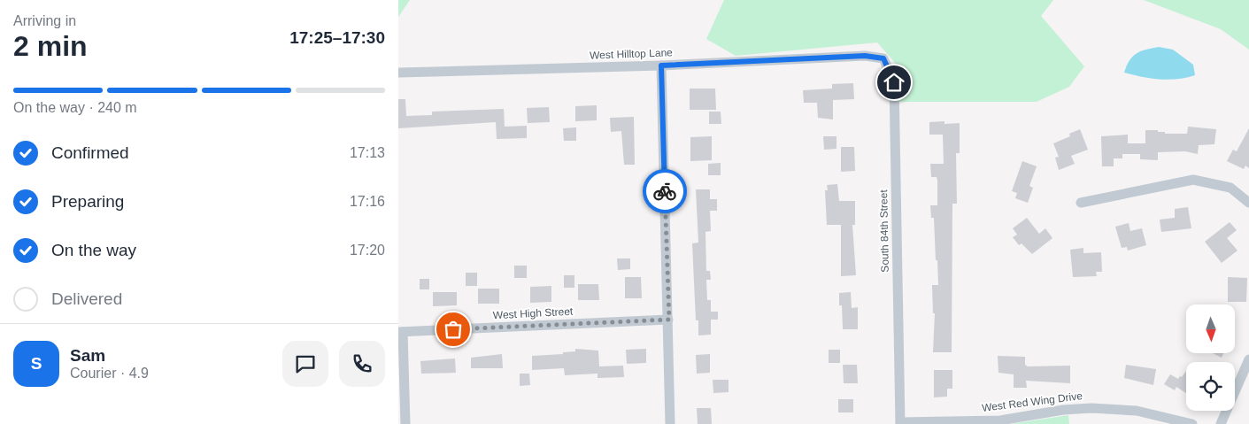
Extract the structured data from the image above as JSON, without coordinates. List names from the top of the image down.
{
  "streets": {
    "street": [
      "West Hilltop Lane",
      "South 84th Street",
      "West High Street",
      "West Red Wing Drive"
    ]
  },
  "crossings": [
    ["West Hilltop Lane", "South 84th Street"],
    ["South 84th Street", "West Red Wing Drive"]
  ],
  "north": "bottom",
  "page": {
    "heading": ["2 min", "Arriving in", "17:25–17:30"],
    "panel": ["Sam", "Courier · 4.9"],
    "bar": "On the way · 240 m",
    "list": [
      ["Confirmed", "17:13"],
      ["Preparing", "17:16"],
      ["On the way", "17:20"],
      "Delivered"
    ],
    "round": "S"
  }
}
